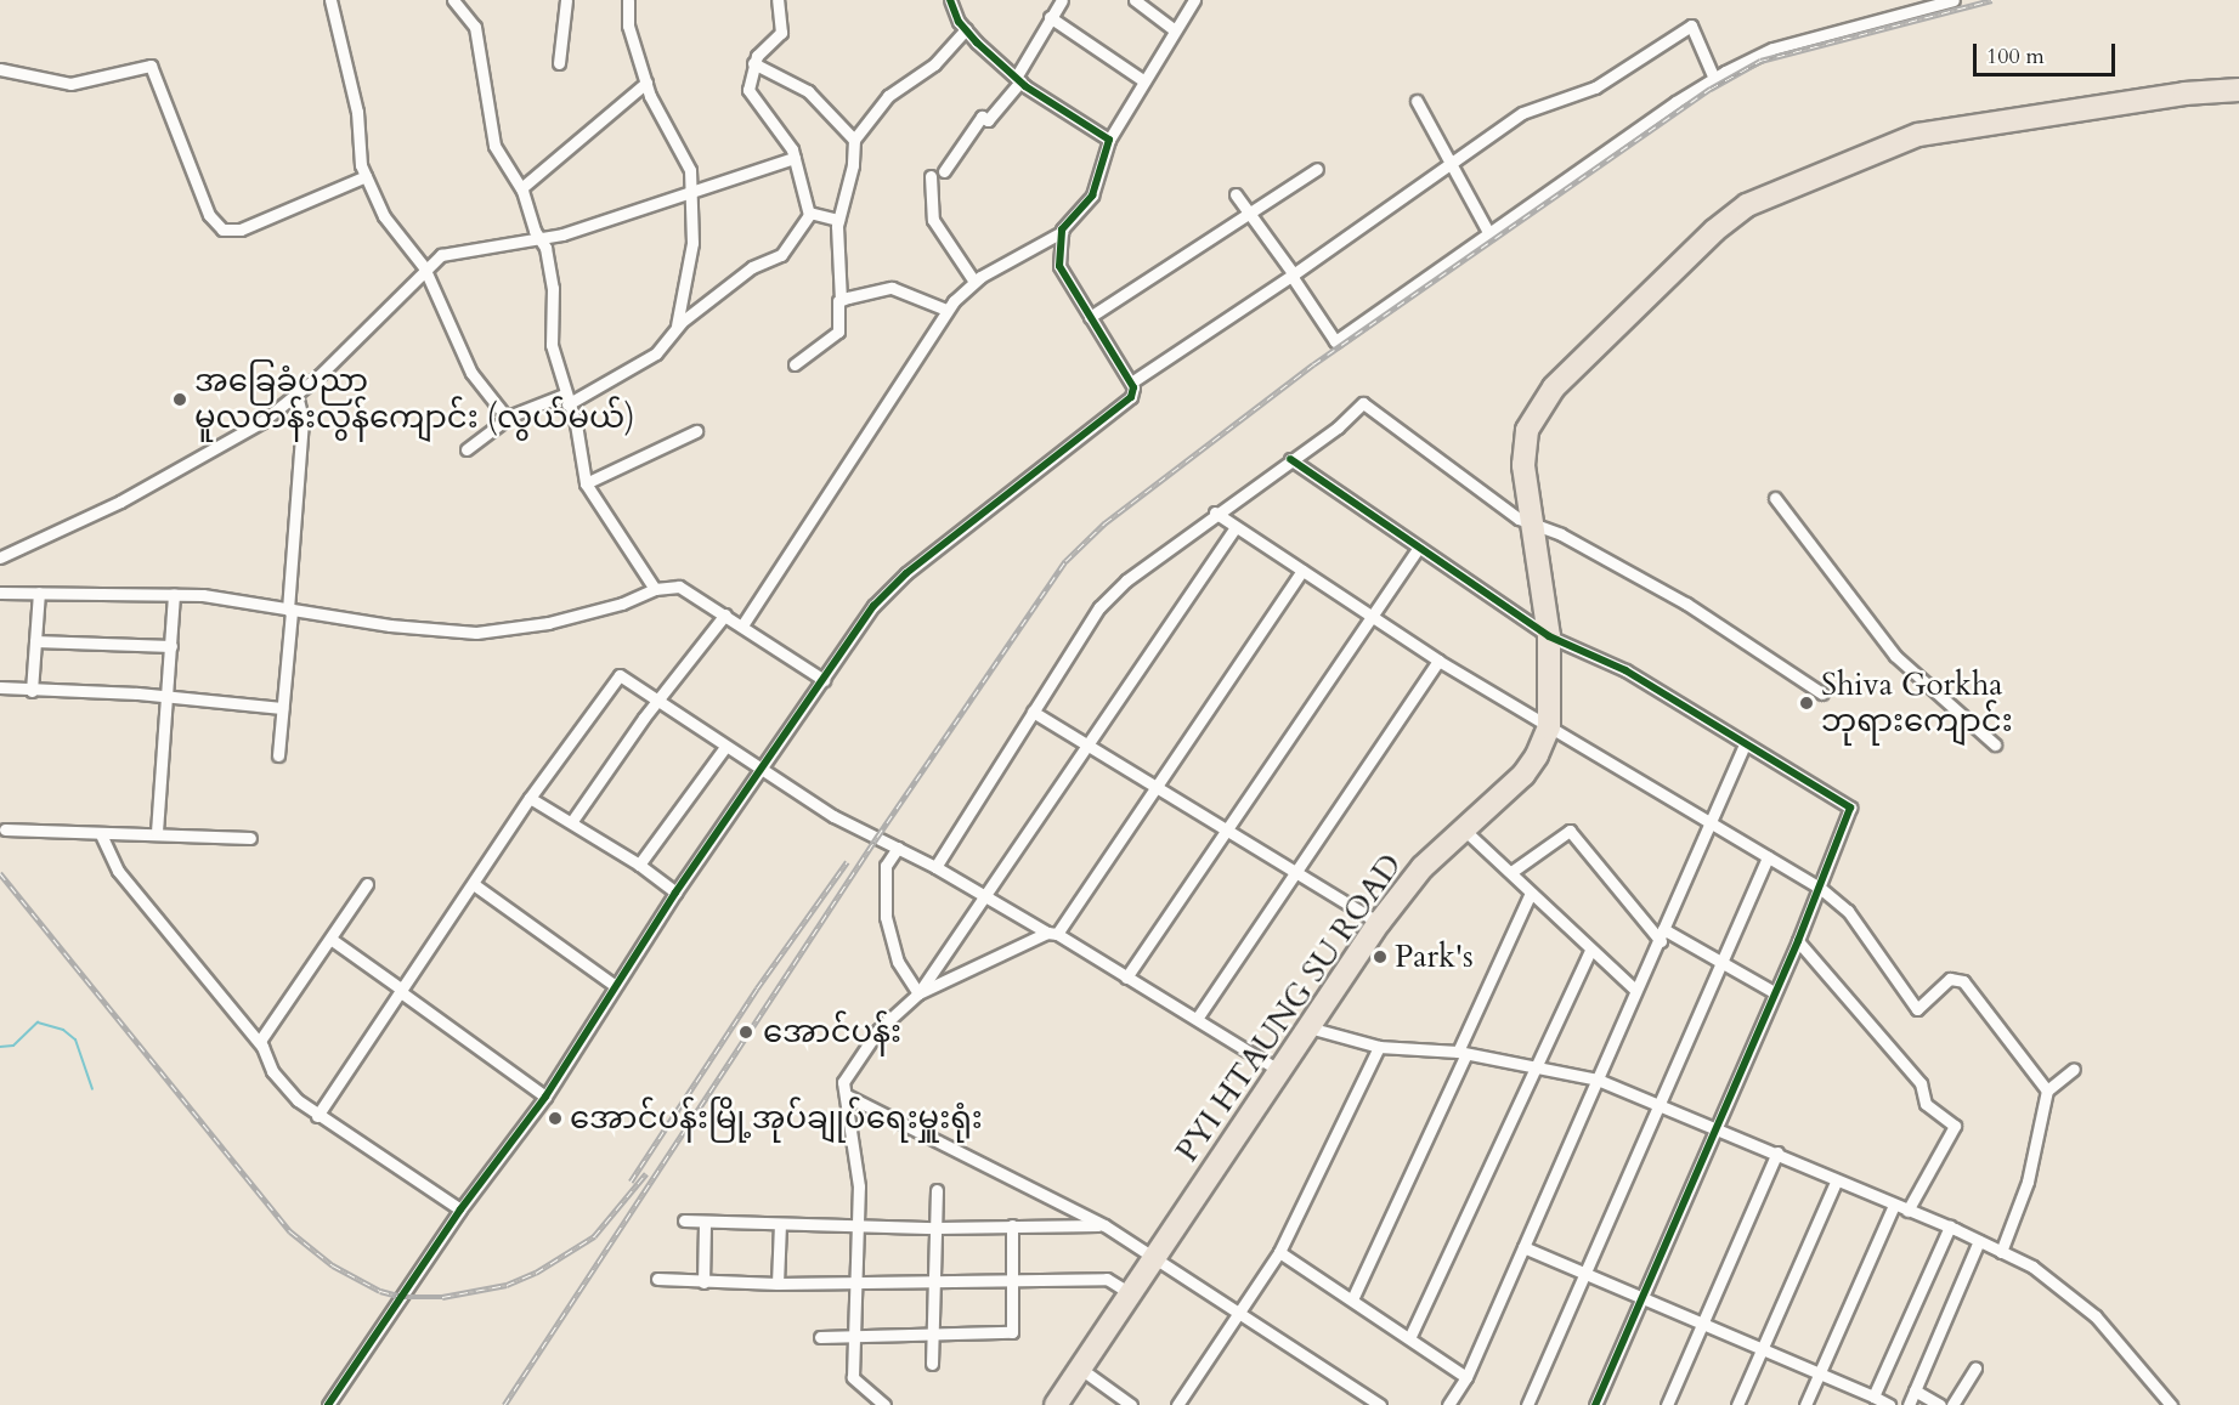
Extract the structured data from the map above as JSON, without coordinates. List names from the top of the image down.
{
  "streets": {
    "highway": ["PYI HTAUNG SU ROAD"]
  },
  "places": [
    "အခြေခံပညာ မူလတန်းလွန်ကျောင်း (လွယ်မယ်)",
    "Shiva Gorkha ဘုရားကျောင်း",
    "Park's",
    "အောင်ပန်း",
    "အောင်ပန်းမြို့အုပ်ချုပ်ရေးမှူးရုံး"
  ],
  "scale_bar": "100 m"
}
